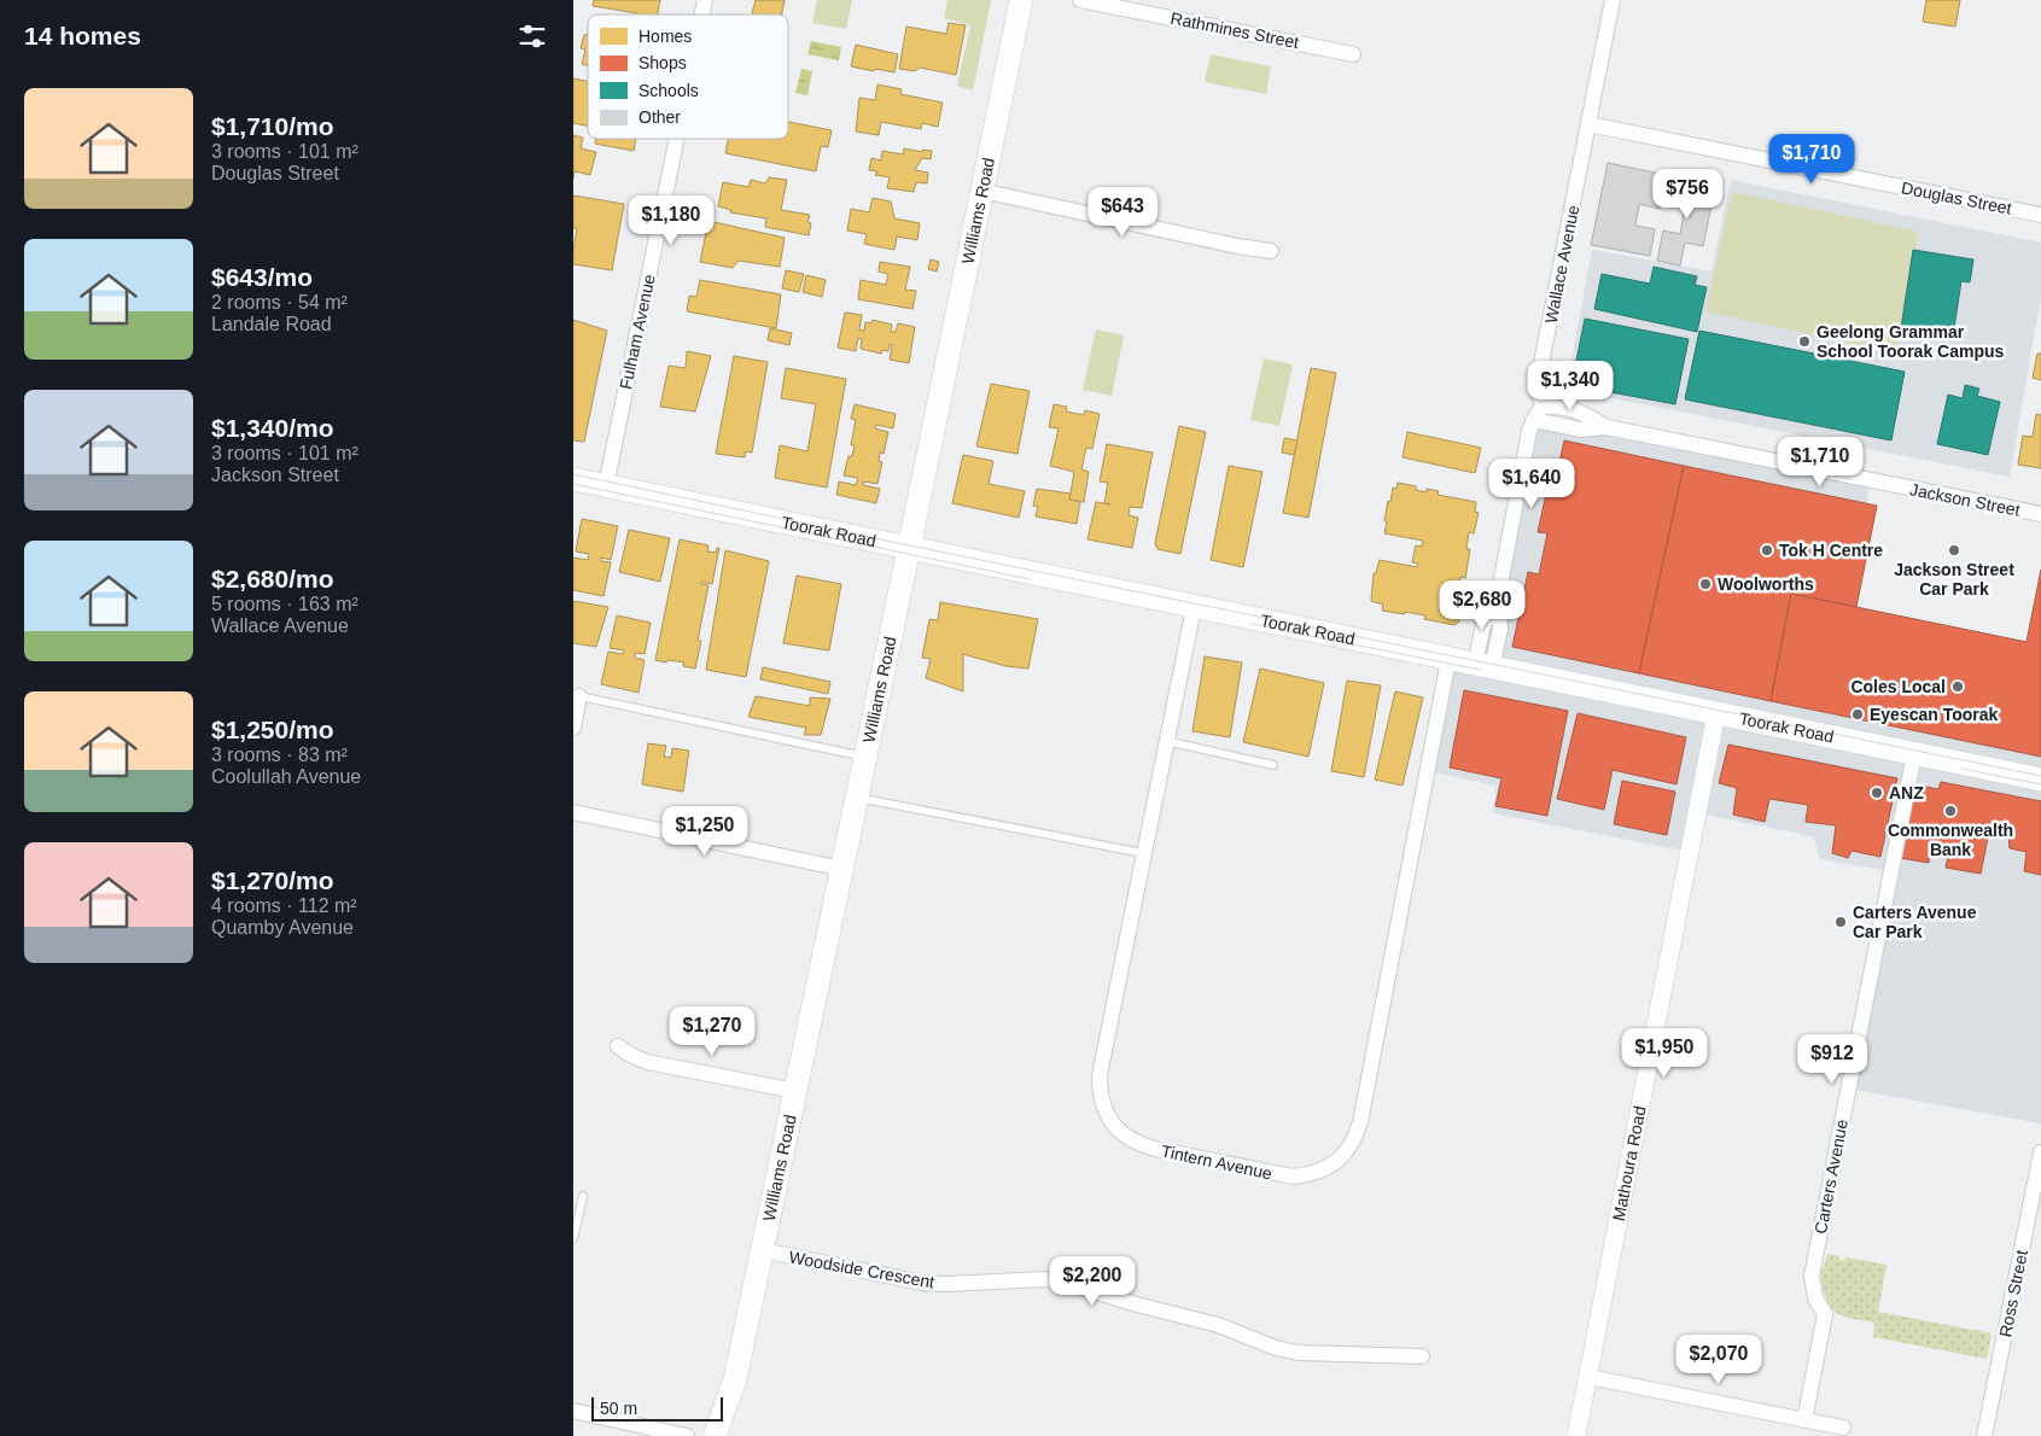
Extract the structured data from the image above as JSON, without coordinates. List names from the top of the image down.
{
  "streets": {
    "main road": ["Williams Road", "Toorak Road"],
    "street": [
      "Rathmines Street",
      "Douglas Street",
      "Wallace Avenue",
      "Fulham Avenue",
      "Jackson Street",
      "Tintern Avenue",
      "Mathoura Road",
      "Carters Avenue",
      "Woodside Crescent",
      "Ross Street"
    ]
  },
  "crossings": [
    ["Douglas Street", "Wallace Avenue"],
    ["Williams Road", "Toorak Road"],
    ["Williams Road", "Woodside Crescent"],
    ["Wallace Avenue", "Jackson Street"],
    ["Fulham Avenue", "Toorak Road"],
    ["Toorak Road", "Tintern Avenue"],
    ["Toorak Road", "Mathoura Road"],
    ["Toorak Road", "Carters Avenue"]
  ],
  "places": [
    "Geelong Grammar School Toorak Campus",
    "Tok H Centre",
    "Jackson Street Car Park",
    "Woolworths",
    "Coles Local",
    "Eyescan Toorak",
    "ANZ",
    "Commonwealth Bank",
    "Carters Avenue Car Park"
  ],
  "legend": [
    "Homes",
    "Shops",
    "Schools",
    "Other"
  ],
  "scale_bar": "50 m",
  "page": {
    "heading": "14 homes",
    "list": [
      {
        "name": "$1,710/mo",
        "note": "3 rooms · 101 m² · Douglas Street"
      },
      {
        "name": "$643/mo",
        "note": "2 rooms · 54 m² · Landale Road"
      },
      {
        "name": "$1,340/mo",
        "note": "3 rooms · 101 m² · Jackson Street"
      },
      {
        "name": "$2,680/mo",
        "note": "5 rooms · 163 m² · Wallace Avenue"
      },
      {
        "name": "$1,250/mo",
        "note": "3 rooms · 83 m² · Coolullah Avenue"
      },
      {
        "name": "$1,270/mo",
        "note": "4 rooms · 112 m² · Quamby Avenue"
      }
    ],
    "price": [
      "$1,710",
      "$756",
      "$643",
      "$1,180",
      "$1,340",
      "$1,710",
      "$1,640",
      "$2,680",
      "$1,250",
      "$1,270",
      "$1,950",
      "$912",
      "$2,200",
      "$2,070"
    ],
    "scale": "50 m"
  }
}
